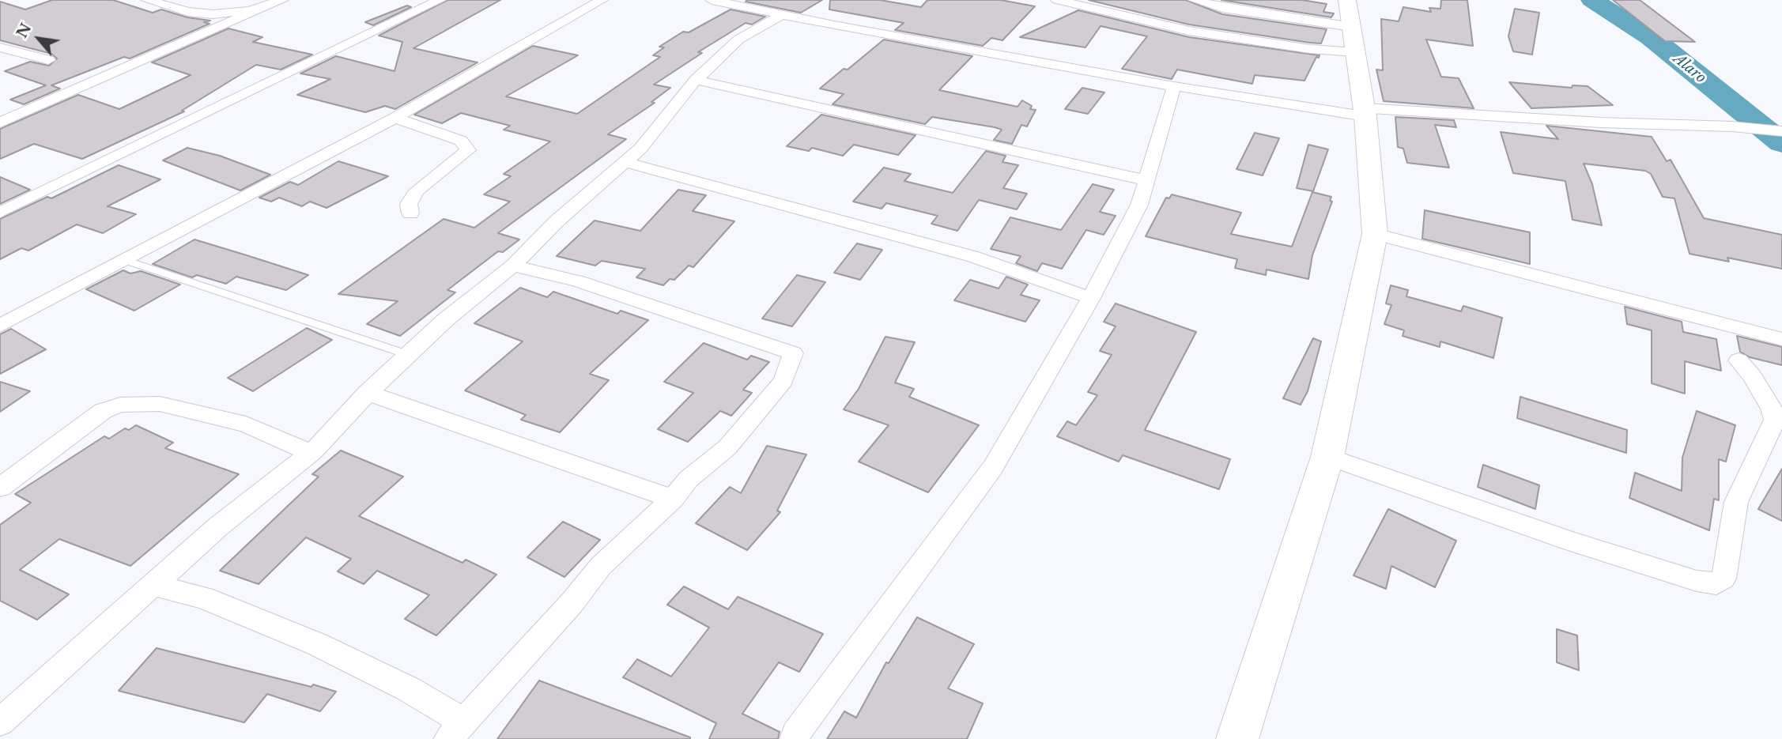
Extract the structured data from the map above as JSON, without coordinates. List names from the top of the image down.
{
  "water": ["Alaro"],
  "north": "top left"
}
